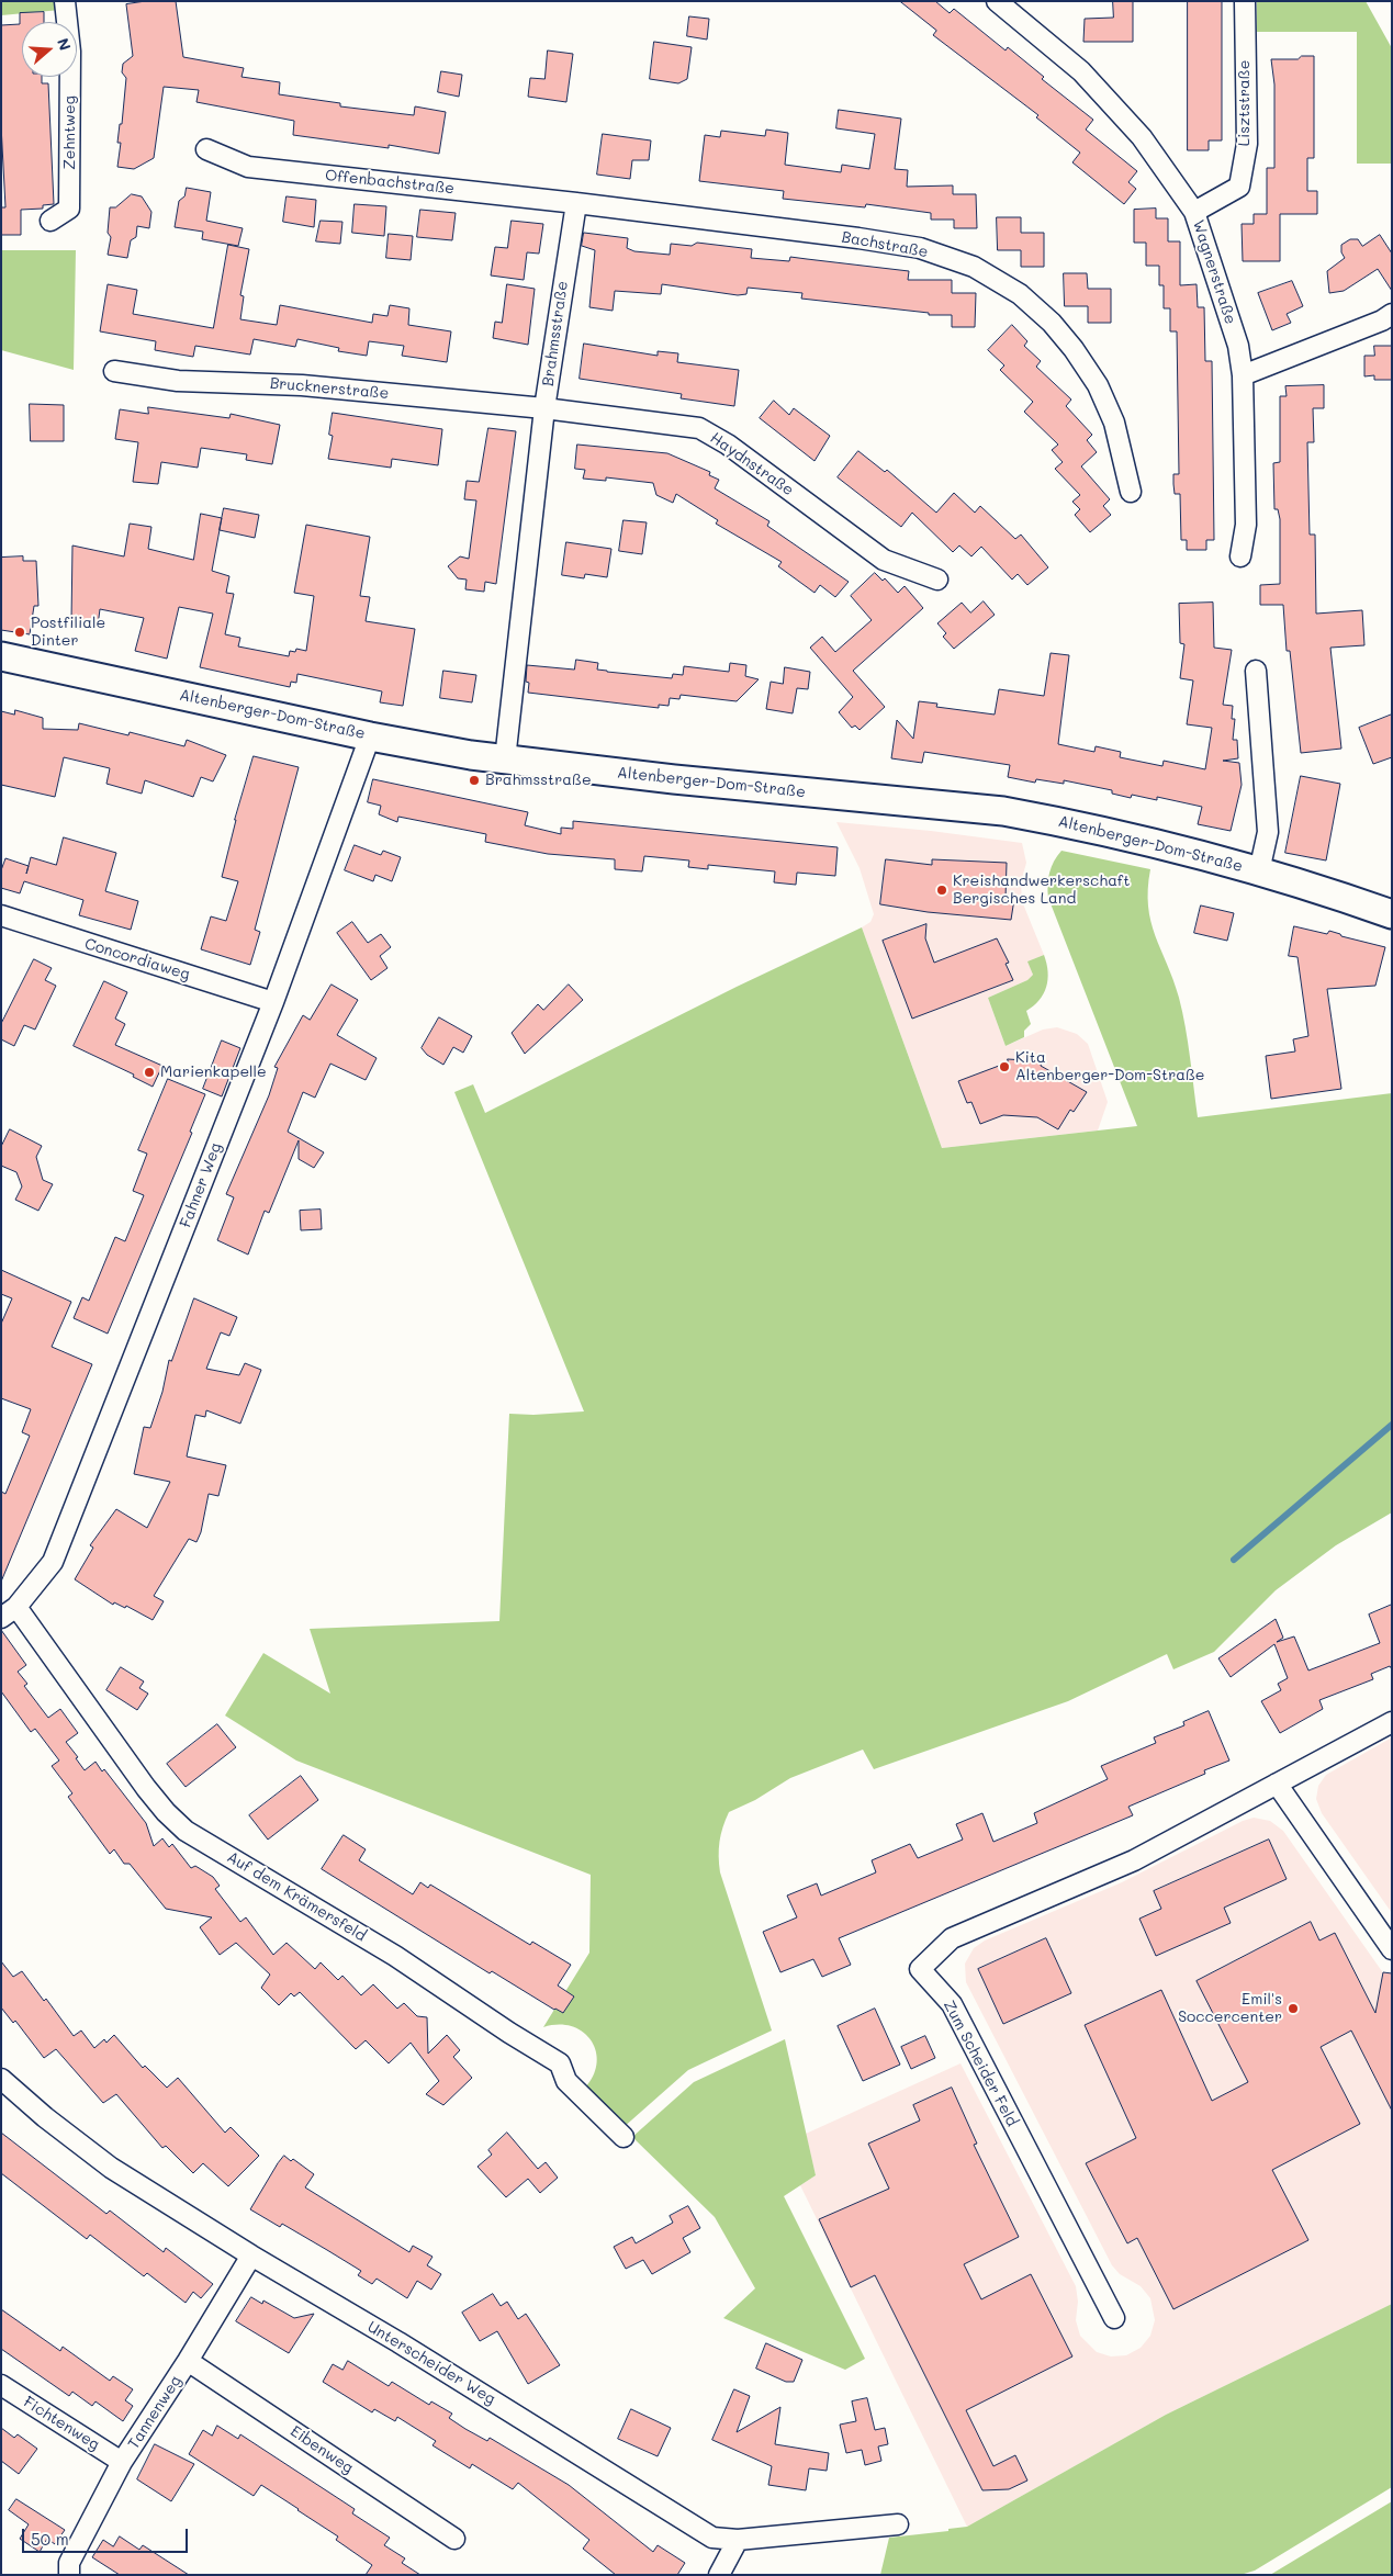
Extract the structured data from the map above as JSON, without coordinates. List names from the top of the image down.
{
  "streets": {
    "main road": ["Altenberger-Dom-Straße"],
    "street": [
      "Lisztstraße",
      "Zehntweg",
      "Offenbachstraße",
      "Bachstraße",
      "Wagnerstraße",
      "Brahmsstraße",
      "Brucknerstraße",
      "Haydnstraße",
      "Concordiaweg",
      "Fahner Weg",
      "Auf dem Krämersfeld",
      "Zum Scheider Feld",
      "Unterscheider Weg",
      "Tannenweg",
      "Fichtenweg",
      "Eibenweg"
    ]
  },
  "crossings": [
    ["Lisztstraße", "Wagnerstraße"],
    ["Offenbachstraße", "Bachstraße"],
    ["Offenbachstraße", "Brahmsstraße"],
    ["Bachstraße", "Brahmsstraße"],
    ["Brahmsstraße", "Brucknerstraße"],
    ["Brahmsstraße", "Haydnstraße"],
    ["Brahmsstraße", "Altenberger-Dom-Straße"],
    ["Brucknerstraße", "Haydnstraße"],
    ["Altenberger-Dom-Straße", "Fahner Weg"],
    ["Concordiaweg", "Fahner Weg"],
    ["Fahner Weg", "Auf dem Krämersfeld"],
    ["Unterscheider Weg", "Tannenweg"],
    ["Tannenweg", "Fichtenweg"],
    ["Tannenweg", "Eibenweg"]
  ],
  "places": [
    "Postfiliale Dinter",
    "Brahmsstraße",
    "Kreishandwerkerschaft Bergisches Land",
    "Kita Altenberger-Dom-Straße",
    "Marienkapelle",
    "Emil's Soccercenter"
  ],
  "scale_bar": "50 m",
  "north": "right"
}
